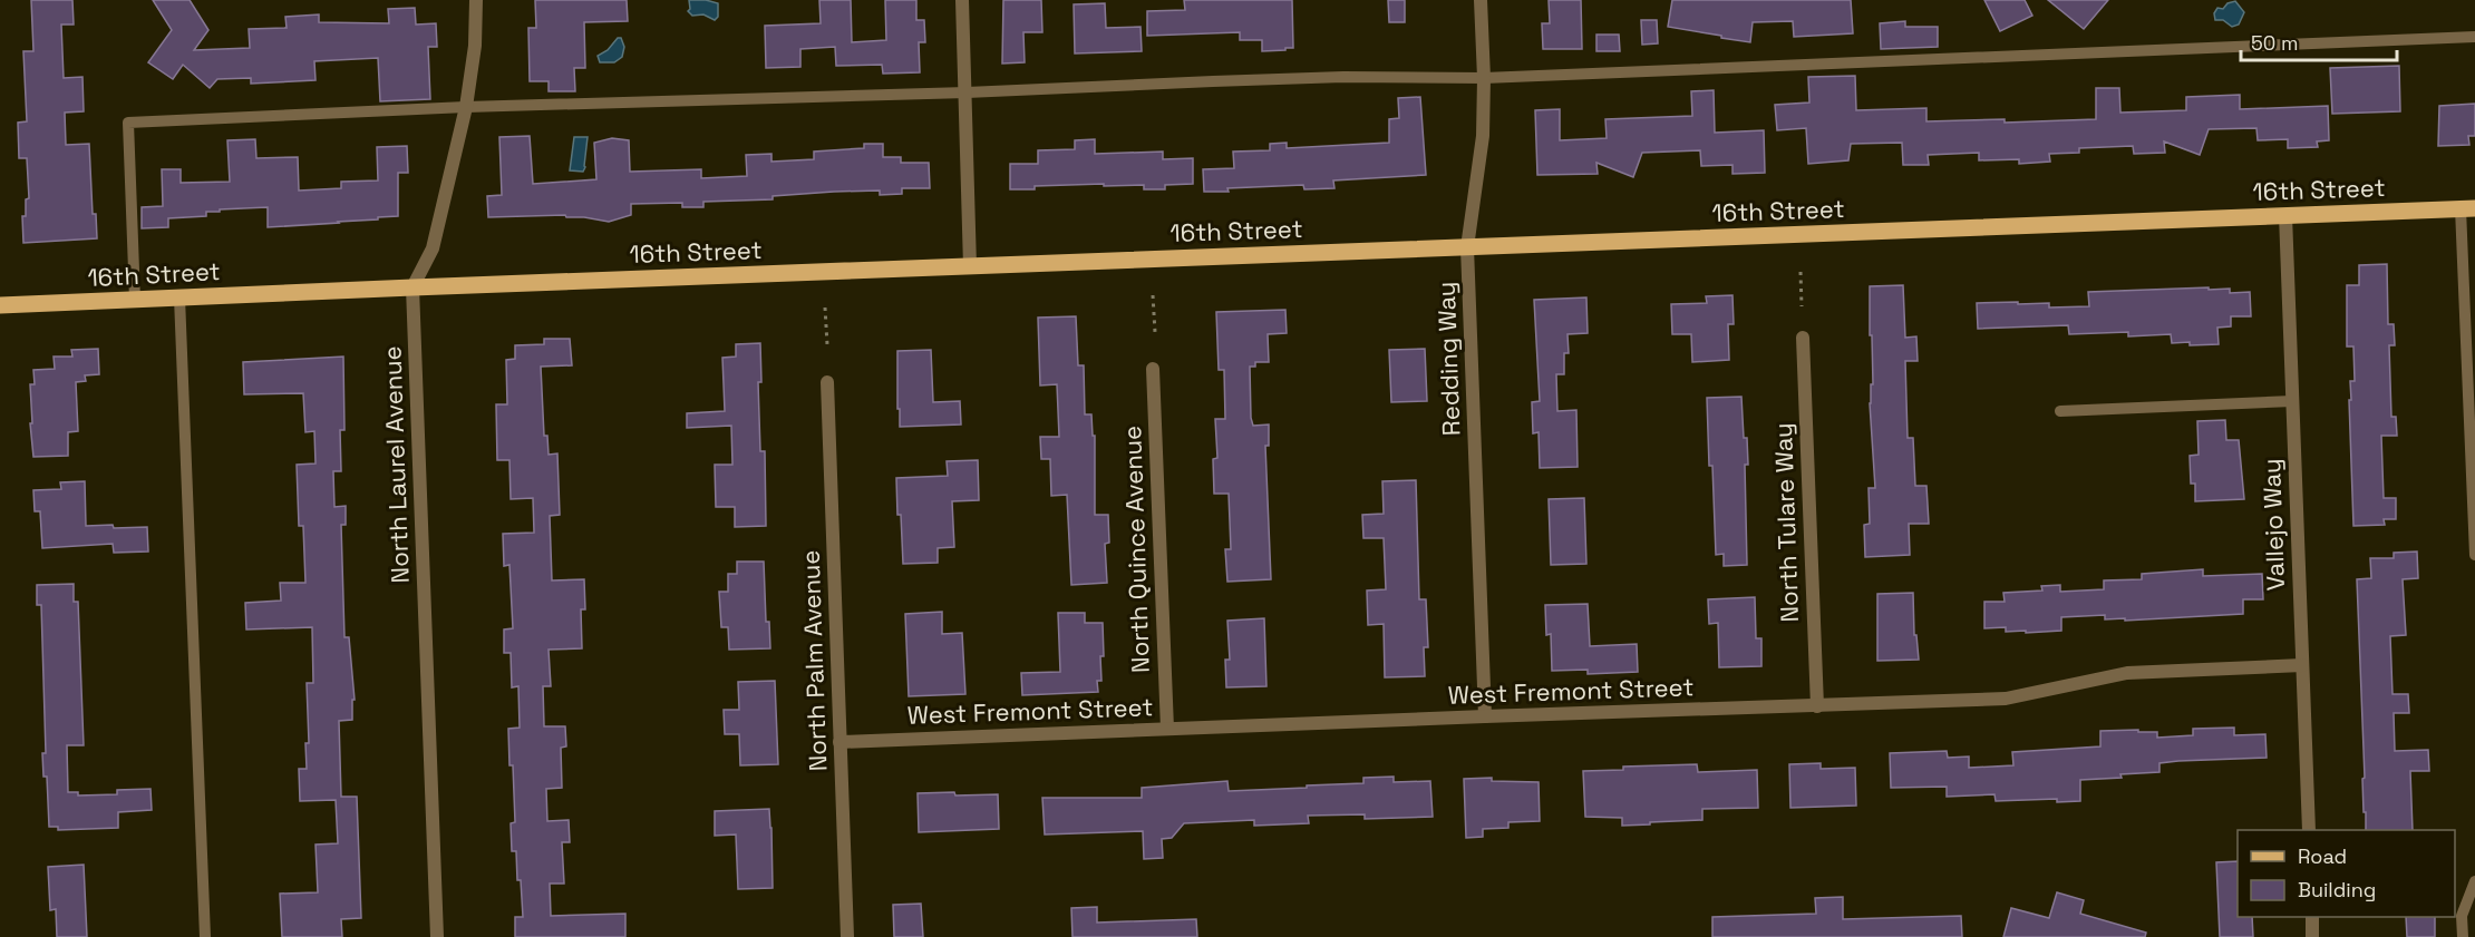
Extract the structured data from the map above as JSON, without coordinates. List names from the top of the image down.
{
  "streets": {
    "main road": ["16th Street"],
    "street": [
      "Redding Way",
      "North Laurel Avenue",
      "North Tulare Way",
      "Vallejo Way",
      "North Quince Avenue",
      "North Palm Avenue",
      "West Fremont Street"
    ]
  },
  "crossings": [
    ["16th Street", "Redding Way"],
    ["16th Street", "North Laurel Avenue"],
    ["16th Street", "Vallejo Way"],
    ["Redding Way", "West Fremont Street"],
    ["North Tulare Way", "West Fremont Street"],
    ["Vallejo Way", "West Fremont Street"],
    ["North Quince Avenue", "West Fremont Street"],
    ["North Palm Avenue", "West Fremont Street"]
  ],
  "legend": ["Road", "Building"],
  "scale_bar": "50 m"
}
